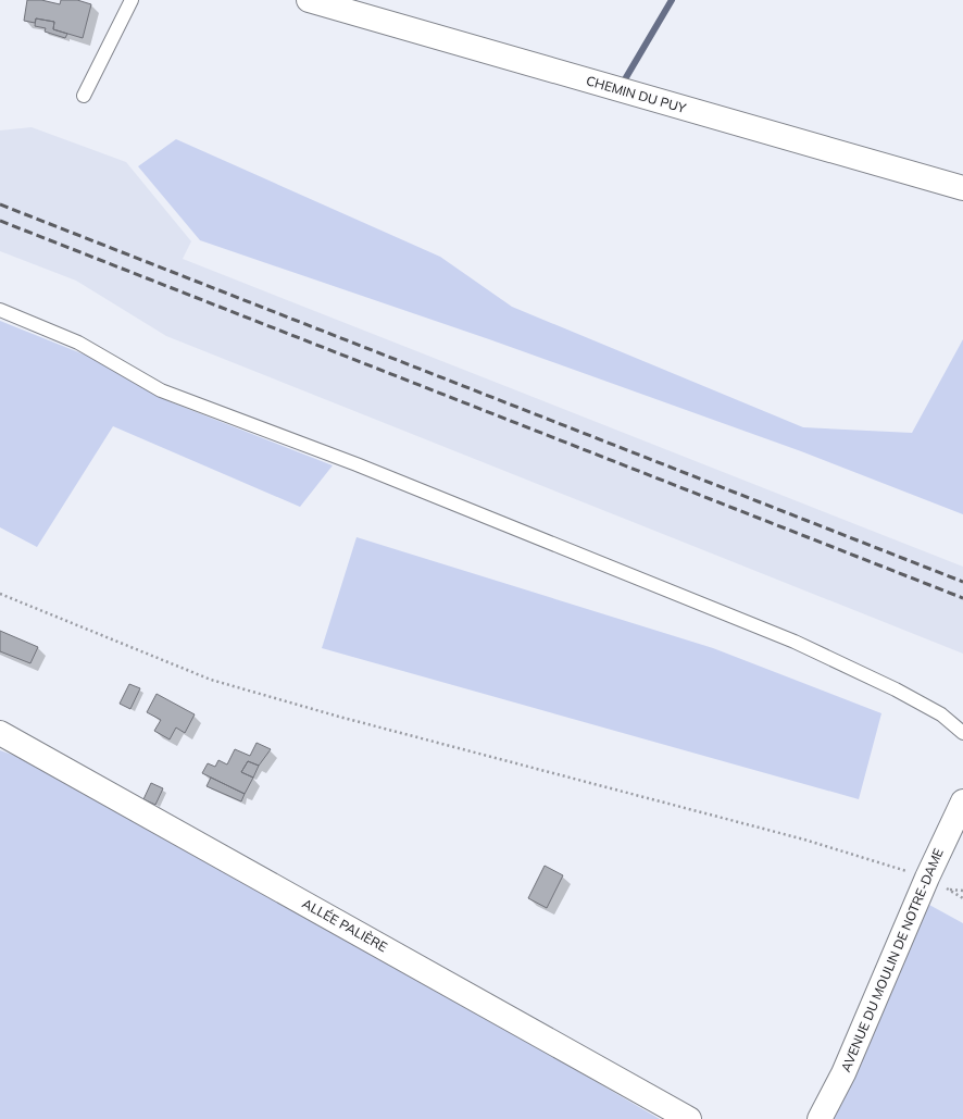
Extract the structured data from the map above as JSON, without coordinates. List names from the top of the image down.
{
  "streets": {
    "street": ["CHEMIN DU PUY", "ALLÉE PALIÈRE", "AVENUE DU MOULIN DE NOTRE-DAME"]
  }
}
